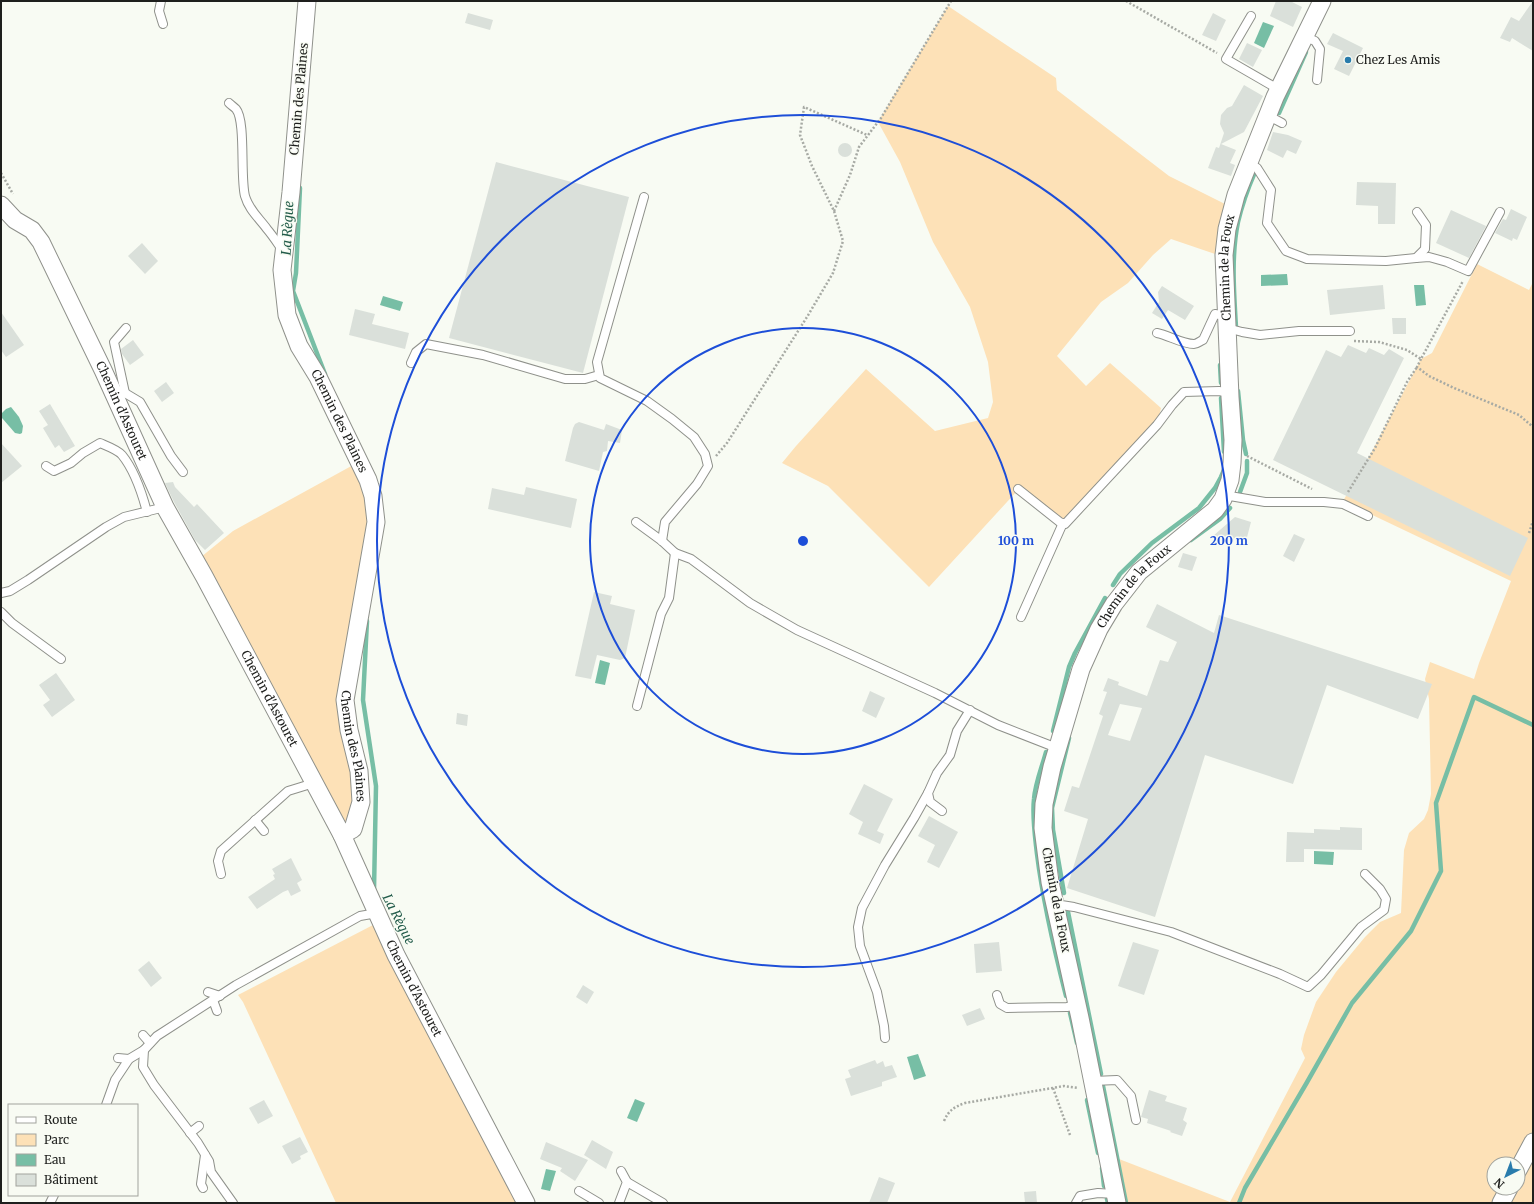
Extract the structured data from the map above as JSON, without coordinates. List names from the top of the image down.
{
  "streets": {
    "street": ["Chemin des Plaines", "Chemin de la Foux", "Chemin d'Astouret"]
  },
  "crossings": [
    ["Chemin des Plaines", "Chemin d'Astouret"]
  ],
  "water": ["La Règue"],
  "places": ["Chez Les Amis"],
  "legend": [
    "Route",
    "Parc",
    "Eau",
    "Bâtiment"
  ],
  "north": "bottom left",
  "rings": ["100 m", "200 m"]
}
